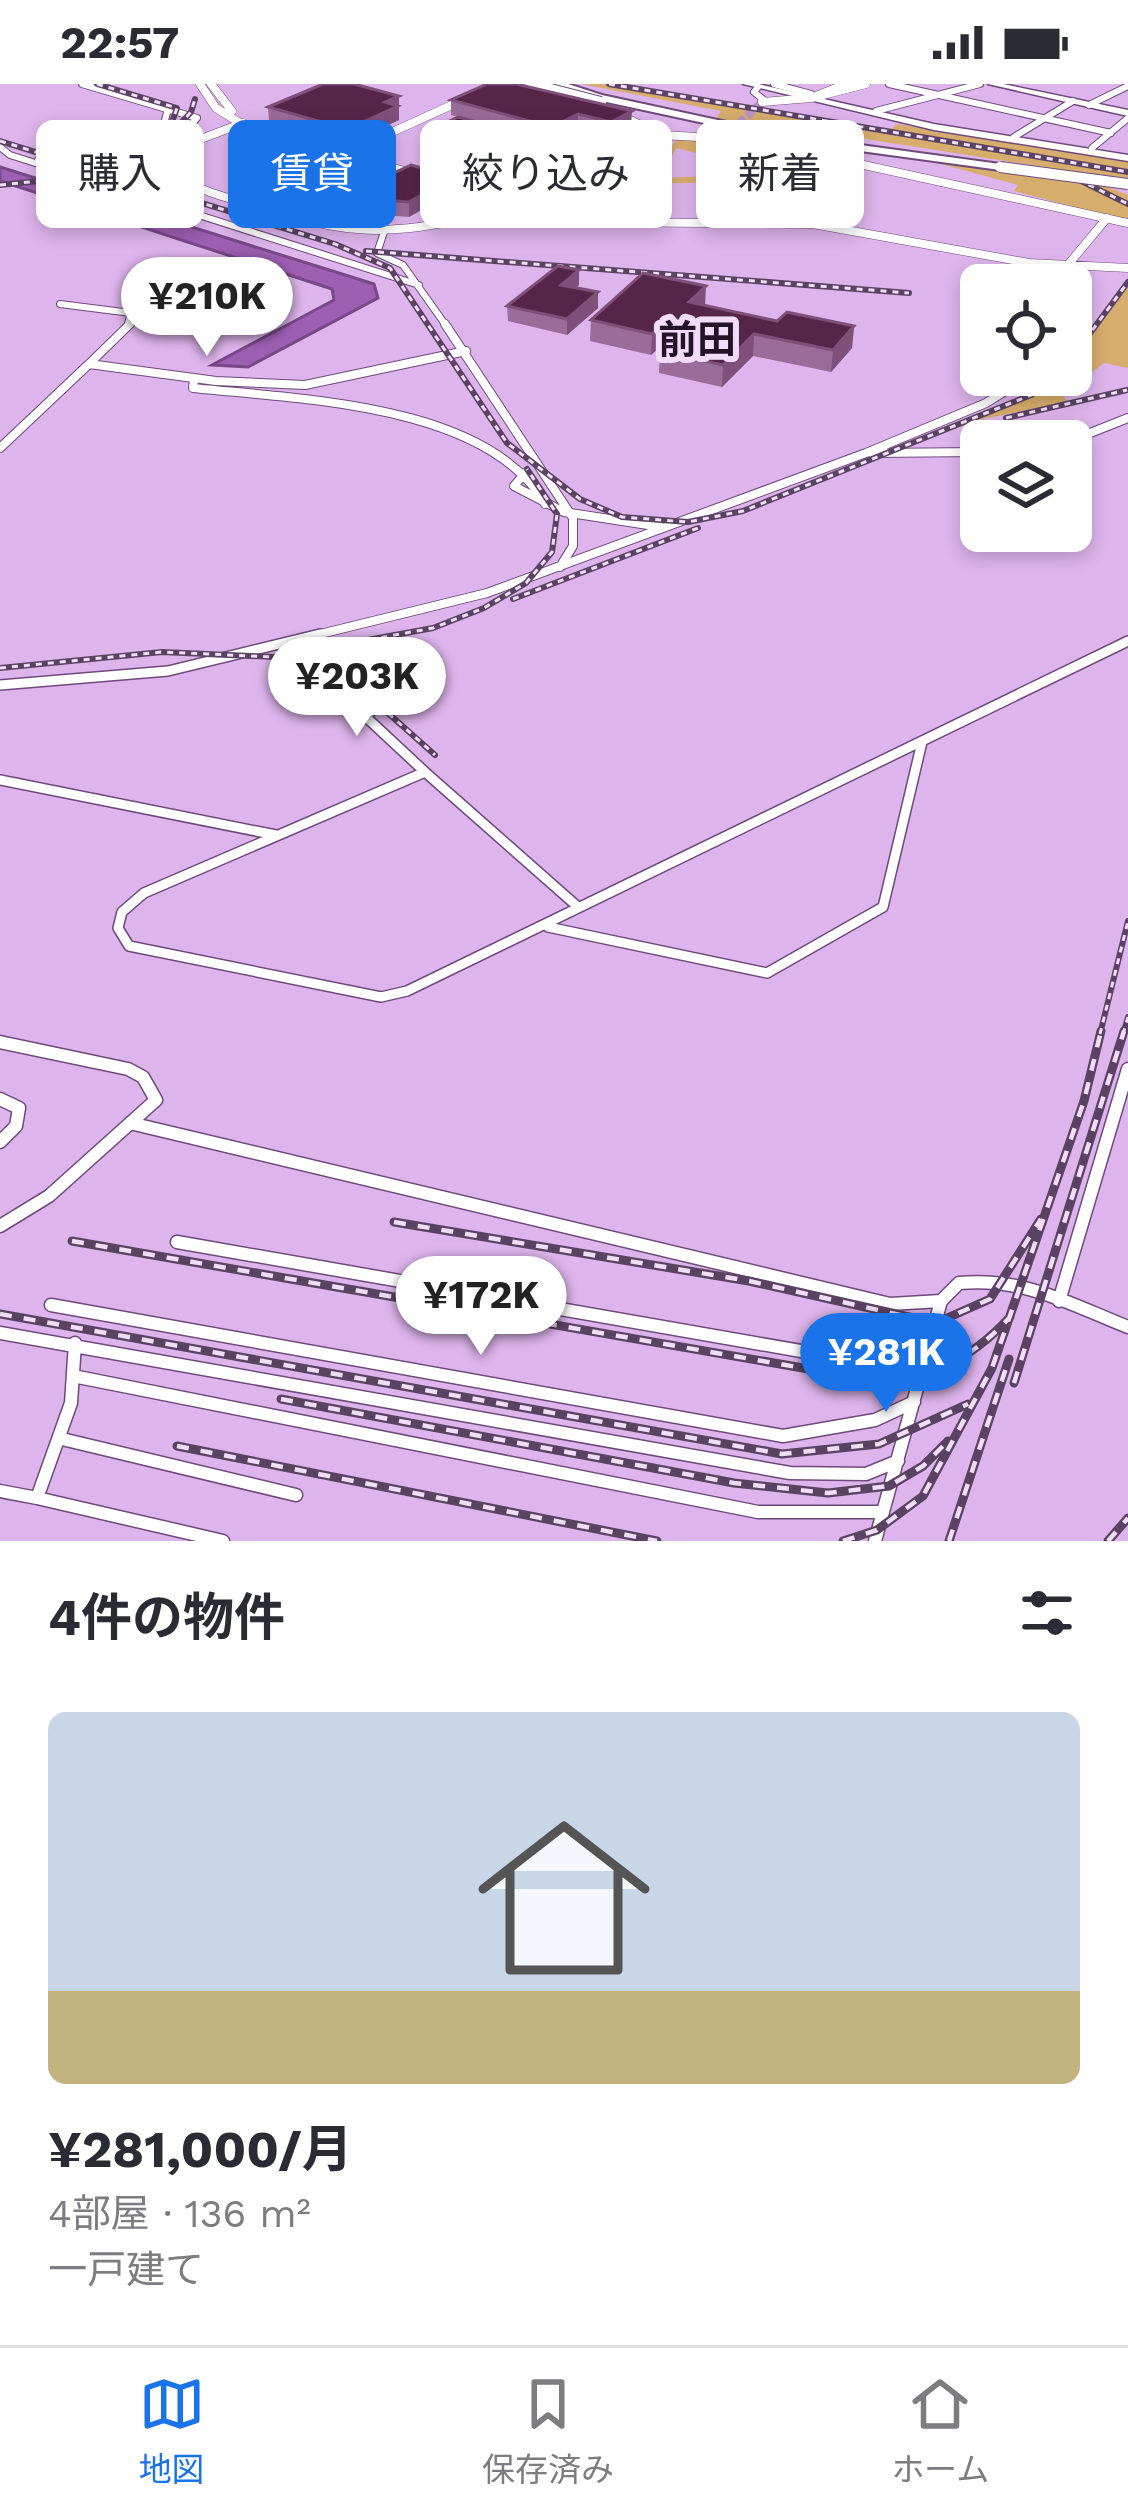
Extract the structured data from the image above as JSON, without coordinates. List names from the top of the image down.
{
  "districts": ["前田"],
  "page": {
    "status": "22:57",
    "chip": [
      "購入",
      "賃貸",
      "絞り込み",
      "新着"
    ],
    "price": [
      "¥210K",
      "¥203K",
      "¥172K",
      "¥281K"
    ],
    "heading": "4件の物件",
    "list": [
      {
        "name": "¥281,000/月",
        "note": "4部屋 · 136 m² · 一戸建て"
      }
    ],
    "tabs": ["地図", "保存済み", "ホーム"]
  }
}
